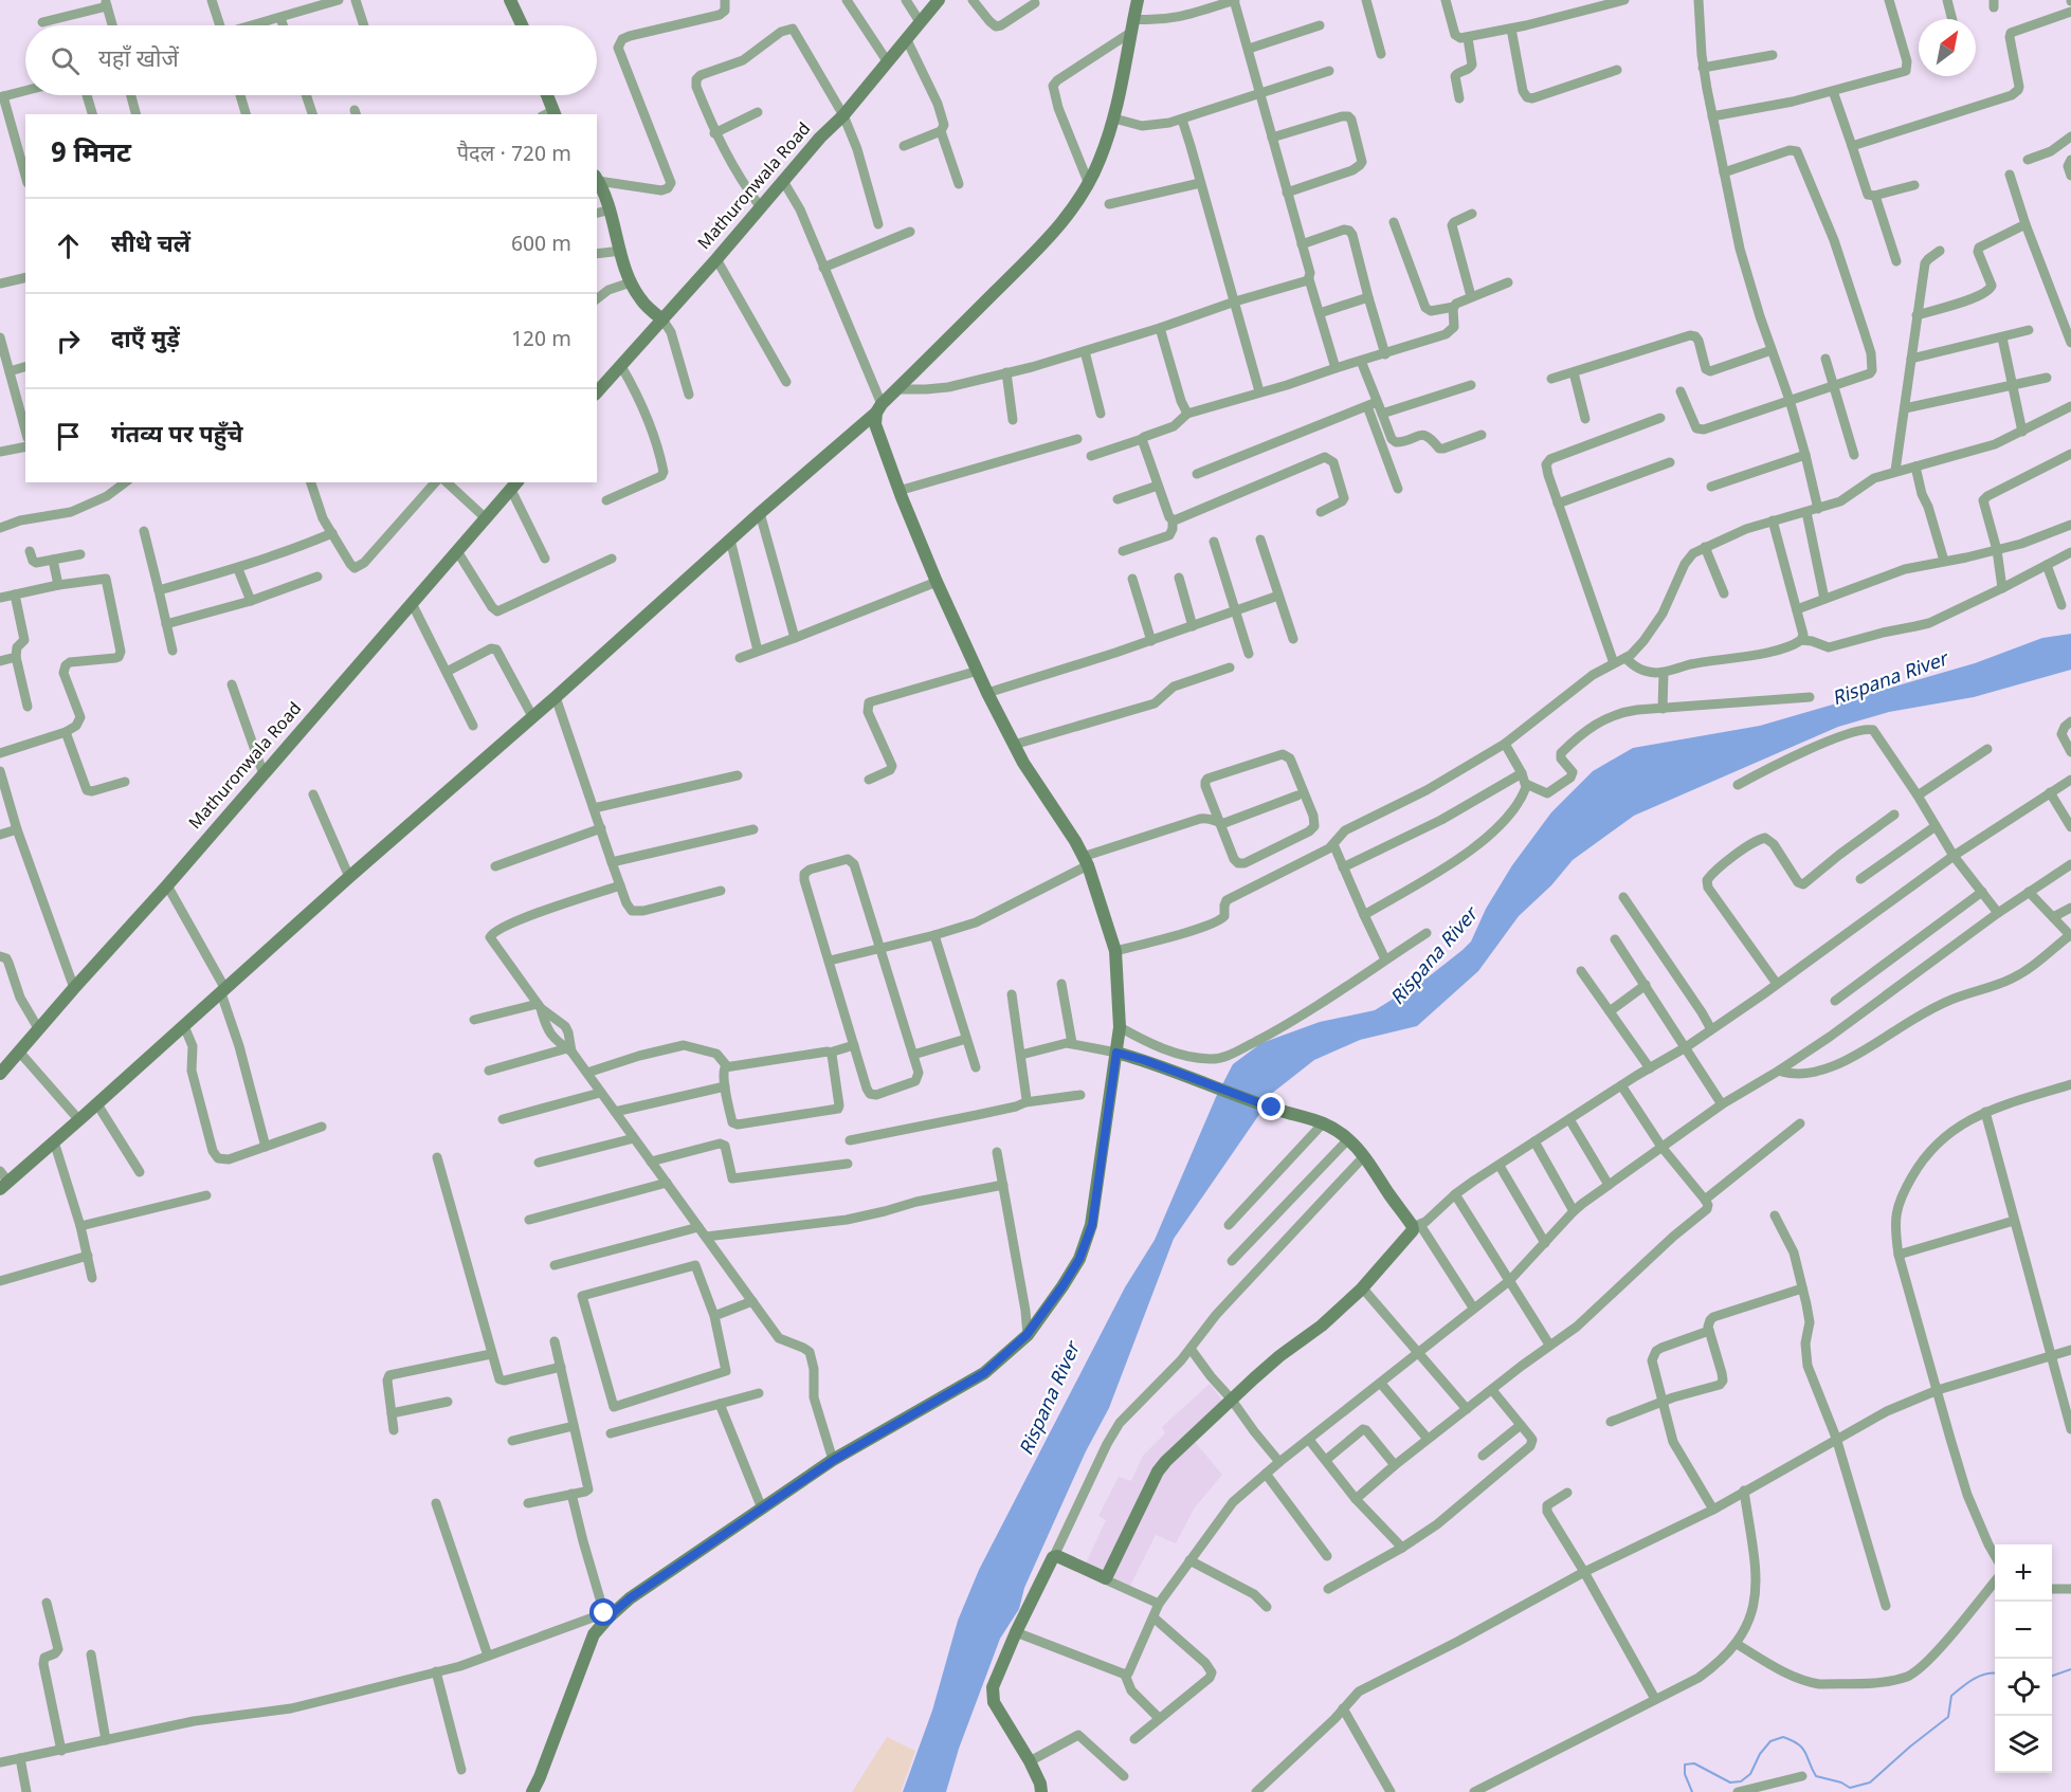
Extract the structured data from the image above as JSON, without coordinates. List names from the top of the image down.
{
  "streets": {
    "main road": ["Mathuronwala Road"]
  },
  "water": ["Rispana River"],
  "north": "top right",
  "page": {
    "search": "यहाँ खोजें",
    "heading": ["9 मिनट", "पैदल · 720 m"],
    "list": [
      ["सीधे चलें", "600 m"],
      ["दाएँ मुड़ें", "120 m"],
      "गंतव्य पर पहुँचे"
    ],
    "map_buttons": ["+", "−"]
  }
}
